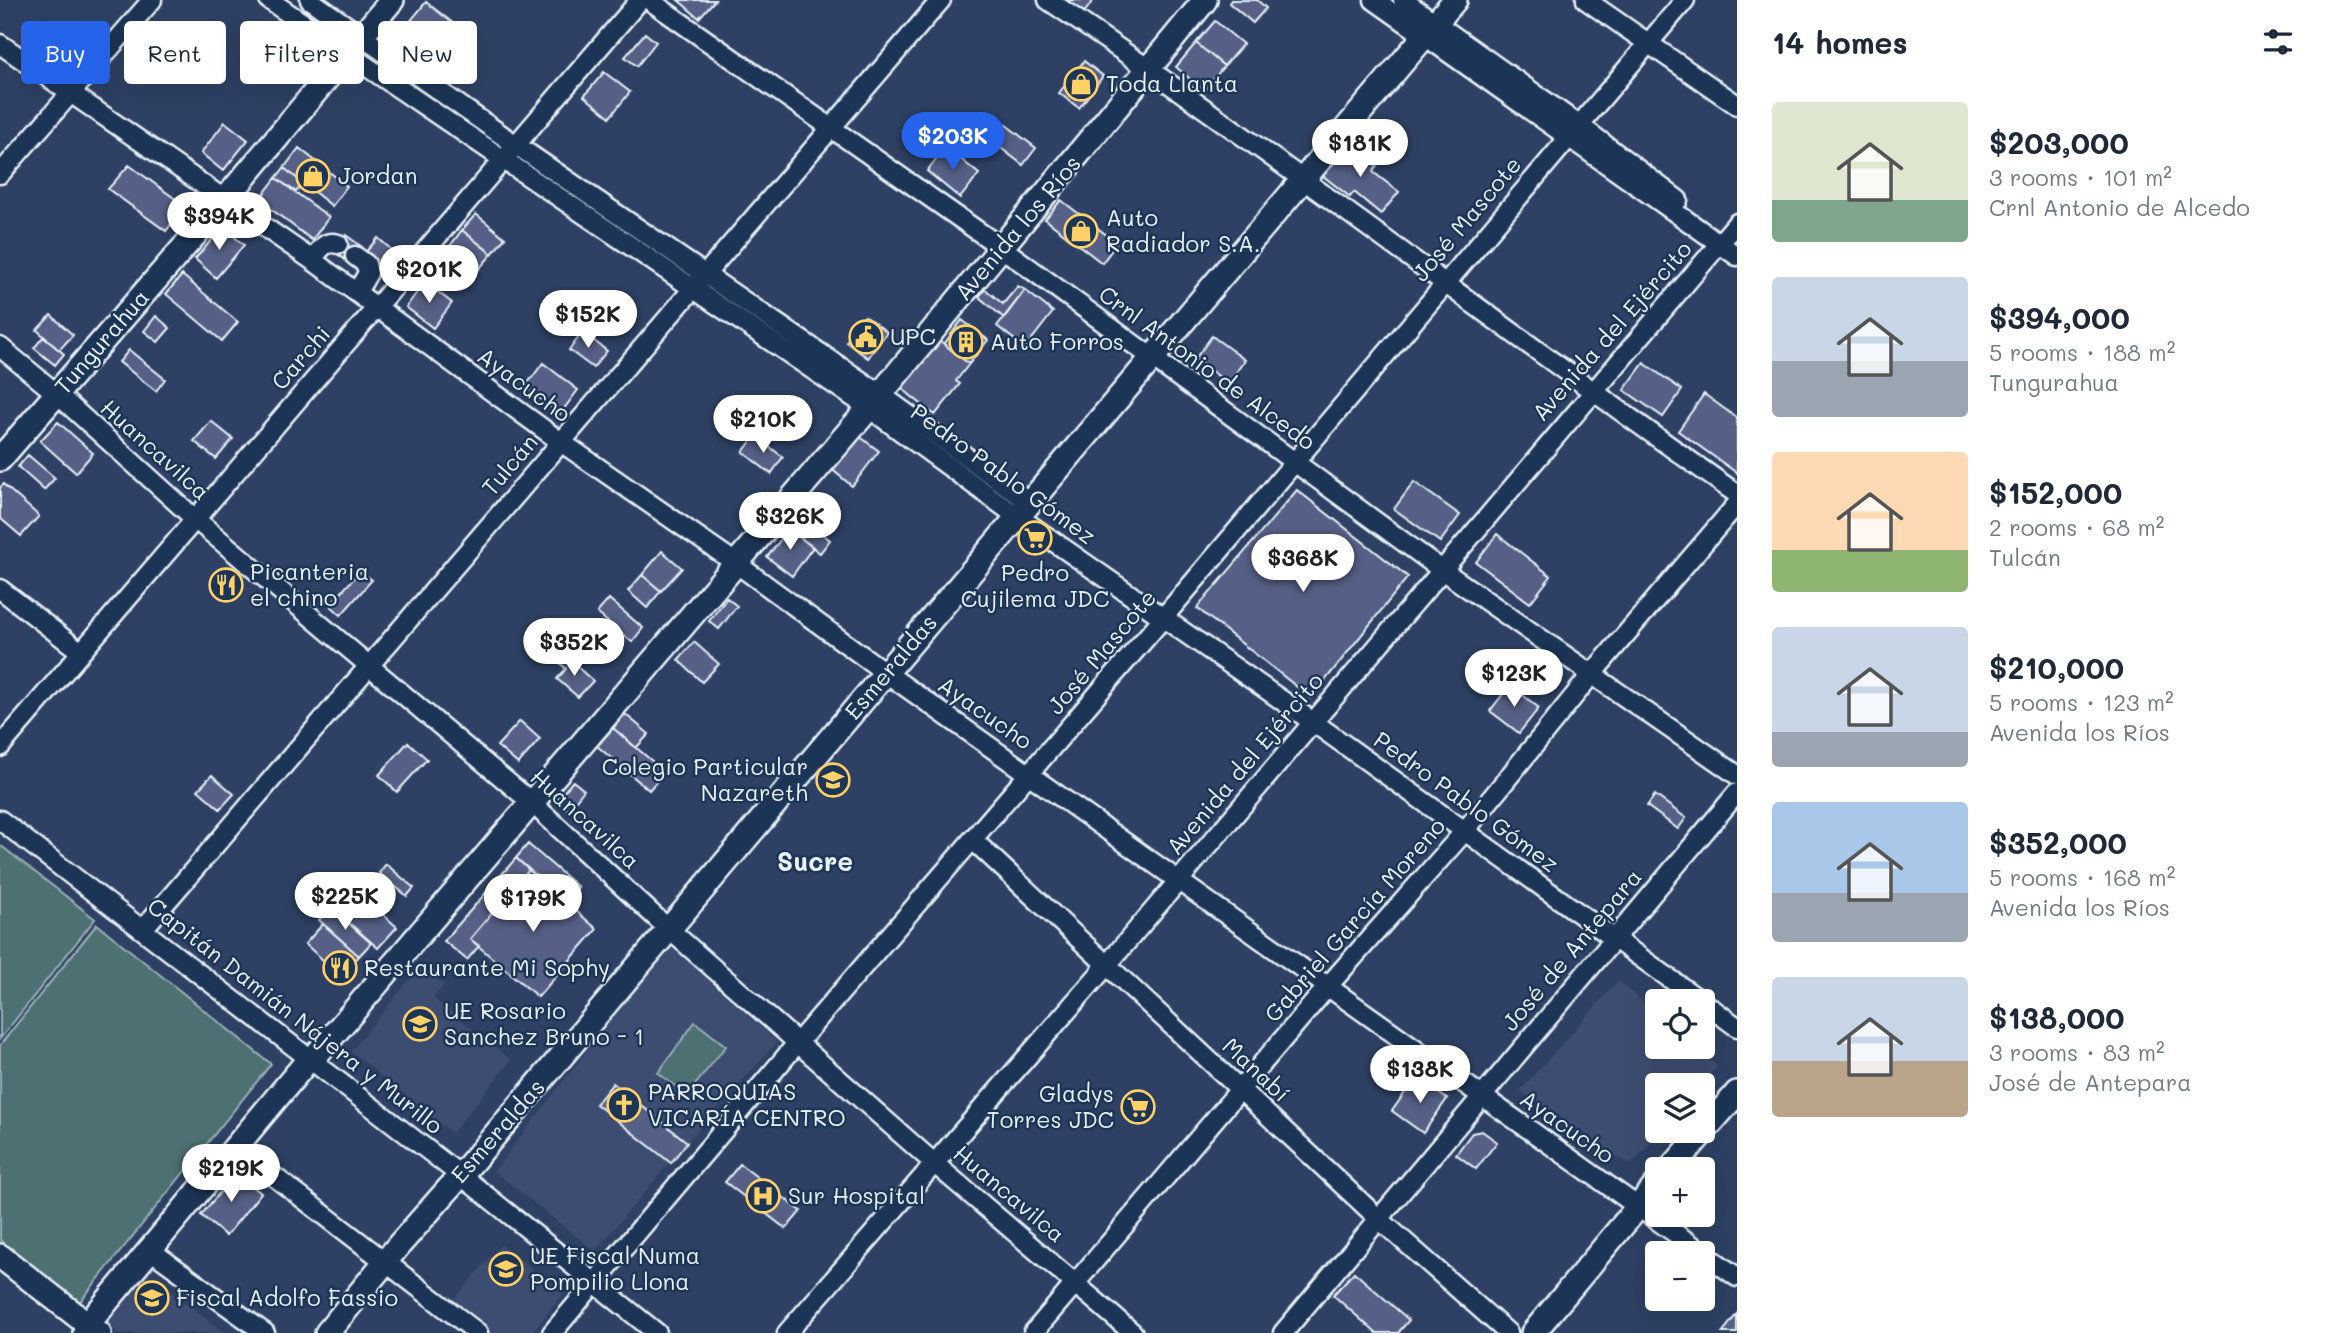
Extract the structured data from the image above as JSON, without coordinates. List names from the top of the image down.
{
  "streets": {
    "main road": ["Avenida los Ríos", "Tungurahua", "Esmeraldas"],
    "street": [
      "José Mascote",
      "Avenida del Ejército",
      "Carchi",
      "Crnl Antonio de Alcedo",
      "Ayacucho",
      "Huancavilca",
      "Tulcán",
      "Pedro Pablo Gómez",
      "Gabriel García Moreno",
      "José de Antepara",
      "Capitán Damián Nájera y Murillo",
      "Manabí"
    ]
  },
  "crossings": [
    ["José Mascote", "Crnl Antonio de Alcedo"],
    ["José Mascote", "Ayacucho"],
    ["José Mascote", "Huancavilca"],
    ["José Mascote", "Pedro Pablo Gómez"],
    ["José Mascote", "Capitán Damián Nájera y Murillo"],
    ["José Mascote", "Manabí"],
    ["Avenida los Ríos", "Crnl Antonio de Alcedo"],
    ["Avenida los Ríos", "Ayacucho"],
    ["Avenida los Ríos", "Huancavilca"],
    ["Avenida los Ríos", "Pedro Pablo Gómez"],
    ["Avenida los Ríos", "Capitán Damián Nájera y Murillo"],
    ["Avenida del Ejército", "Crnl Antonio de Alcedo"],
    ["Avenida del Ejército", "Ayacucho"],
    ["Avenida del Ejército", "Huancavilca"],
    ["Avenida del Ejército", "Pedro Pablo Gómez"],
    ["Avenida del Ejército", "Manabí"],
    ["Tungurahua", "Ayacucho"],
    ["Tungurahua", "Huancavilca"],
    ["Carchi", "Ayacucho"],
    ["Carchi", "Huancavilca"],
    ["Carchi", "Pedro Pablo Gómez"],
    ["Crnl Antonio de Alcedo", "Tulcán"],
    ["Crnl Antonio de Alcedo", "Esmeraldas"],
    ["Crnl Antonio de Alcedo", "Gabriel García Moreno"],
    ["Ayacucho", "Tulcán"],
    ["Ayacucho", "Esmeraldas"],
    ["Ayacucho", "Gabriel García Moreno"],
    ["Ayacucho", "José de Antepara"],
    ["Huancavilca", "Tulcán"],
    ["Huancavilca", "Esmeraldas"],
    ["Huancavilca", "Gabriel García Moreno"],
    ["Tulcán", "Pedro Pablo Gómez"],
    ["Tulcán", "Capitán Damián Nájera y Murillo"],
    ["Pedro Pablo Gómez", "Esmeraldas"],
    ["Pedro Pablo Gómez", "Gabriel García Moreno"],
    ["Pedro Pablo Gómez", "José de Antepara"],
    ["Esmeraldas", "Capitán Damián Nájera y Murillo"],
    ["Gabriel García Moreno", "Manabí"],
    ["José de Antepara", "Manabí"]
  ],
  "districts": ["Sucre"],
  "places": {
    "shop": ["Toda Llanta", "Jordan", "Auto Radiador S.A."],
    "public building": ["UPC"],
    "building": ["Auto Forros"],
    "supermarket": ["Pedro Cujilema JDC", "Gladys Torres JDC"],
    "restaurant": ["Picanteria el chino", "Restaurante Mi Sophy"],
    "school or university": [
      "Colegio Particular Nazareth",
      "UE Rosario Sanchez Bruno - 1",
      "UE Fiscal Numa Pompilio Llona",
      "Fiscal Adolfo Fassio"
    ],
    "church": ["PARROQUIAS VICARÍA CENTRO"],
    "hospital": ["Sur Hospital"]
  },
  "page": {
    "heading": "14 homes",
    "chip": [
      "Buy",
      "Rent",
      "Filters",
      "New"
    ],
    "list": [
      {
        "name": "$203,000",
        "note": "3 rooms · 101 m² · Crnl Antonio de Alcedo"
      },
      {
        "name": "$394,000",
        "note": "5 rooms · 188 m² · Tungurahua"
      },
      {
        "name": "$152,000",
        "note": "2 rooms · 68 m² · Tulcán"
      },
      {
        "name": "$210,000",
        "note": "5 rooms · 123 m² · Avenida los Ríos"
      },
      {
        "name": "$352,000",
        "note": "5 rooms · 168 m² · Avenida los Ríos"
      },
      {
        "name": "$138,000",
        "note": "3 rooms · 83 m² · José de Antepara"
      }
    ],
    "price": [
      "$203K",
      "$181K",
      "$394K",
      "$201K",
      "$152K",
      "$210K",
      "$326K",
      "$368K",
      "$352K",
      "$123K",
      "$225K",
      "$179K",
      "$138K",
      "$219K"
    ],
    "map_buttons": ["+", "−"]
  }
}
